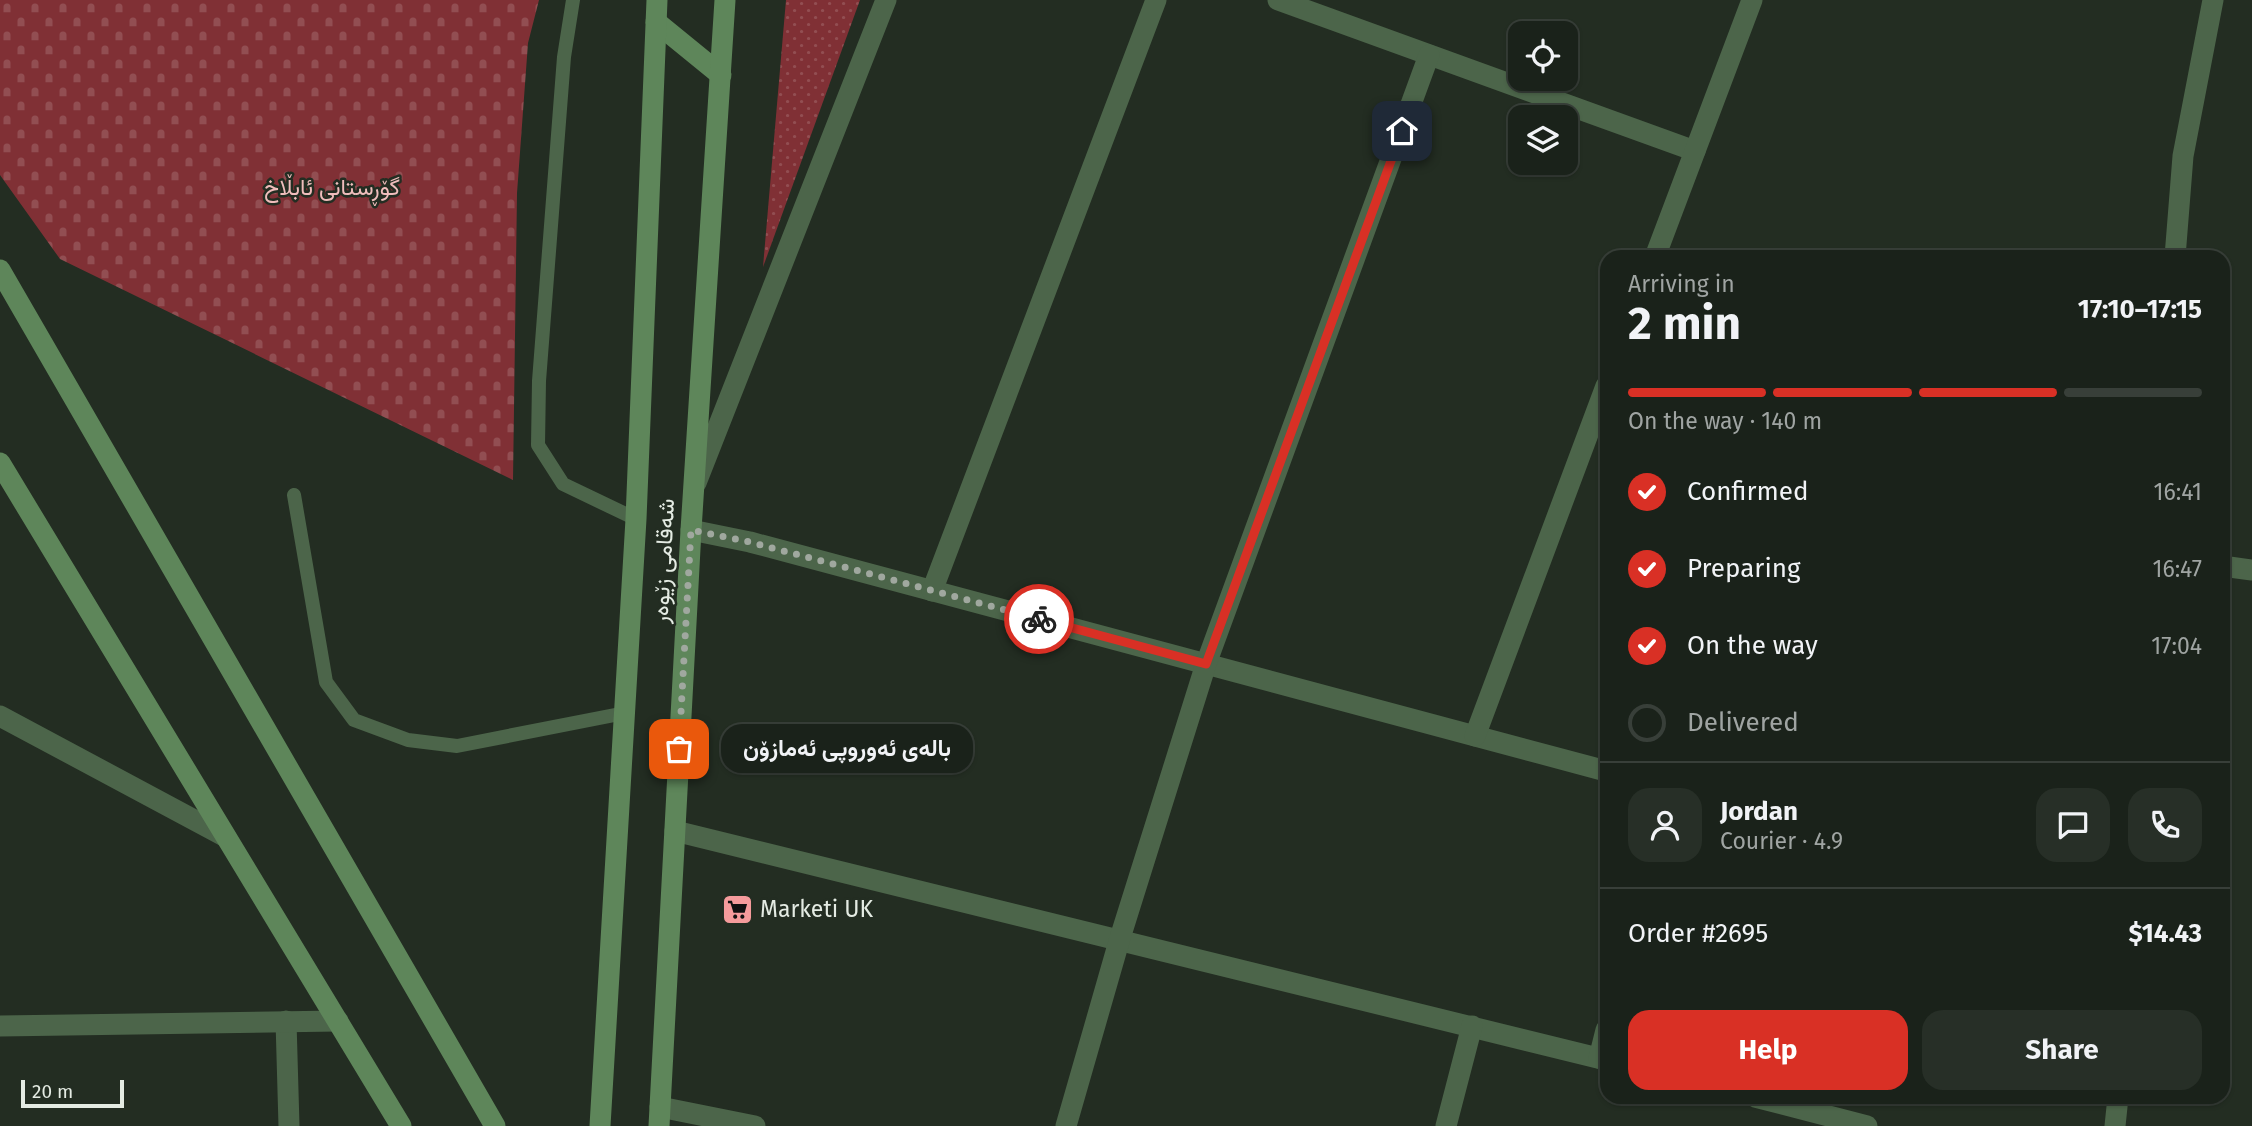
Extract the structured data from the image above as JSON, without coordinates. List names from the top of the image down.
{
  "streets": {
    "main road": ["شەقامی زێوەر"]
  },
  "parks": ["گۆڕستانی ئابڵاخ"],
  "places": {
    "other": ["بالەی ئەوروپی ئەمازۆن"],
    "supermarket": ["Marketi UK"]
  },
  "scale_bar": "20 m",
  "page": {
    "heading": ["2 min", "Arriving in", "17:10–17:15"],
    "panel": [
      "Jordan",
      "Courier · 4.9",
      "Order #2695",
      "$14.43"
    ],
    "bar": "On the way · 140 m",
    "list": [
      ["Confirmed", "16:41"],
      ["Preparing", "16:47"],
      ["On the way", "17:04"],
      "Delivered"
    ],
    "bubble": "بالەی ئەوروپی ئەمازۆن",
    "buttons": ["Help", "Share"],
    "scale": "20 m"
  }
}
